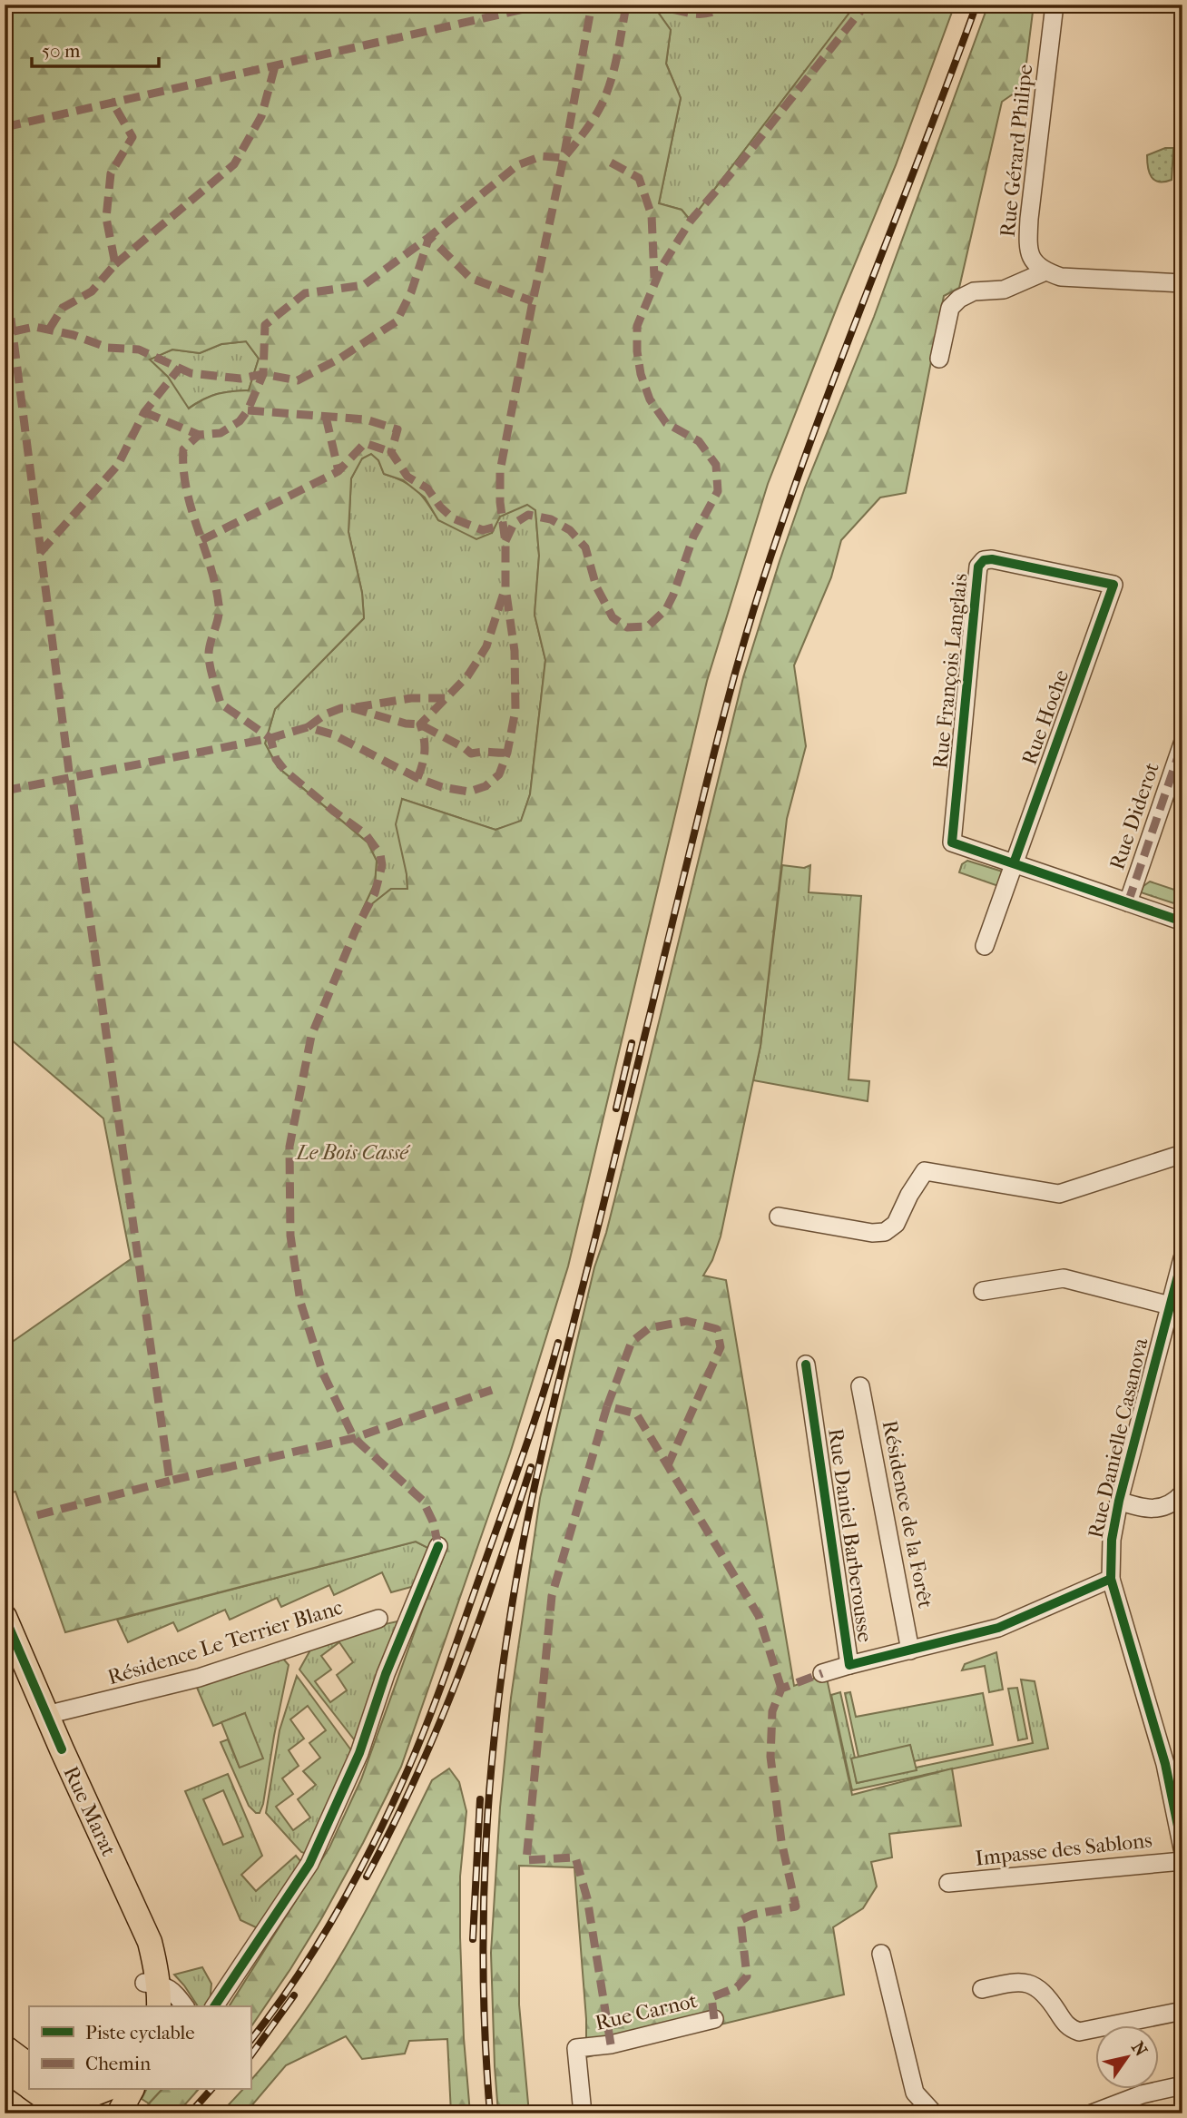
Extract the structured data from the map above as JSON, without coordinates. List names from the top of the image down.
{
  "streets": {
    "main road": ["Rue Marat"],
    "street": [
      "Rue Gérard Philipe",
      "Rue François Langlais",
      "Rue Hoche",
      "Rue Diderot",
      "Rue Danielle Casanova",
      "Résidence de la Forêt",
      "Rue Daniel Barberousse",
      "Résidence Le Terrier Blanc",
      "Impasse des Sablons",
      "Rue Carnot"
    ]
  },
  "crossings": [
    ["Rue François Langlais", "Rue Hoche"],
    ["Rue Danielle Casanova", "Rue Daniel Barberousse"],
    ["Résidence de la Forêt", "Rue Daniel Barberousse"],
    ["Résidence Le Terrier Blanc", "Rue Marat"]
  ],
  "parks": ["Le Bois Cassé"],
  "legend": ["Piste cyclable", "Chemin"],
  "scale_bar": "50 m",
  "north": "top right"
}
